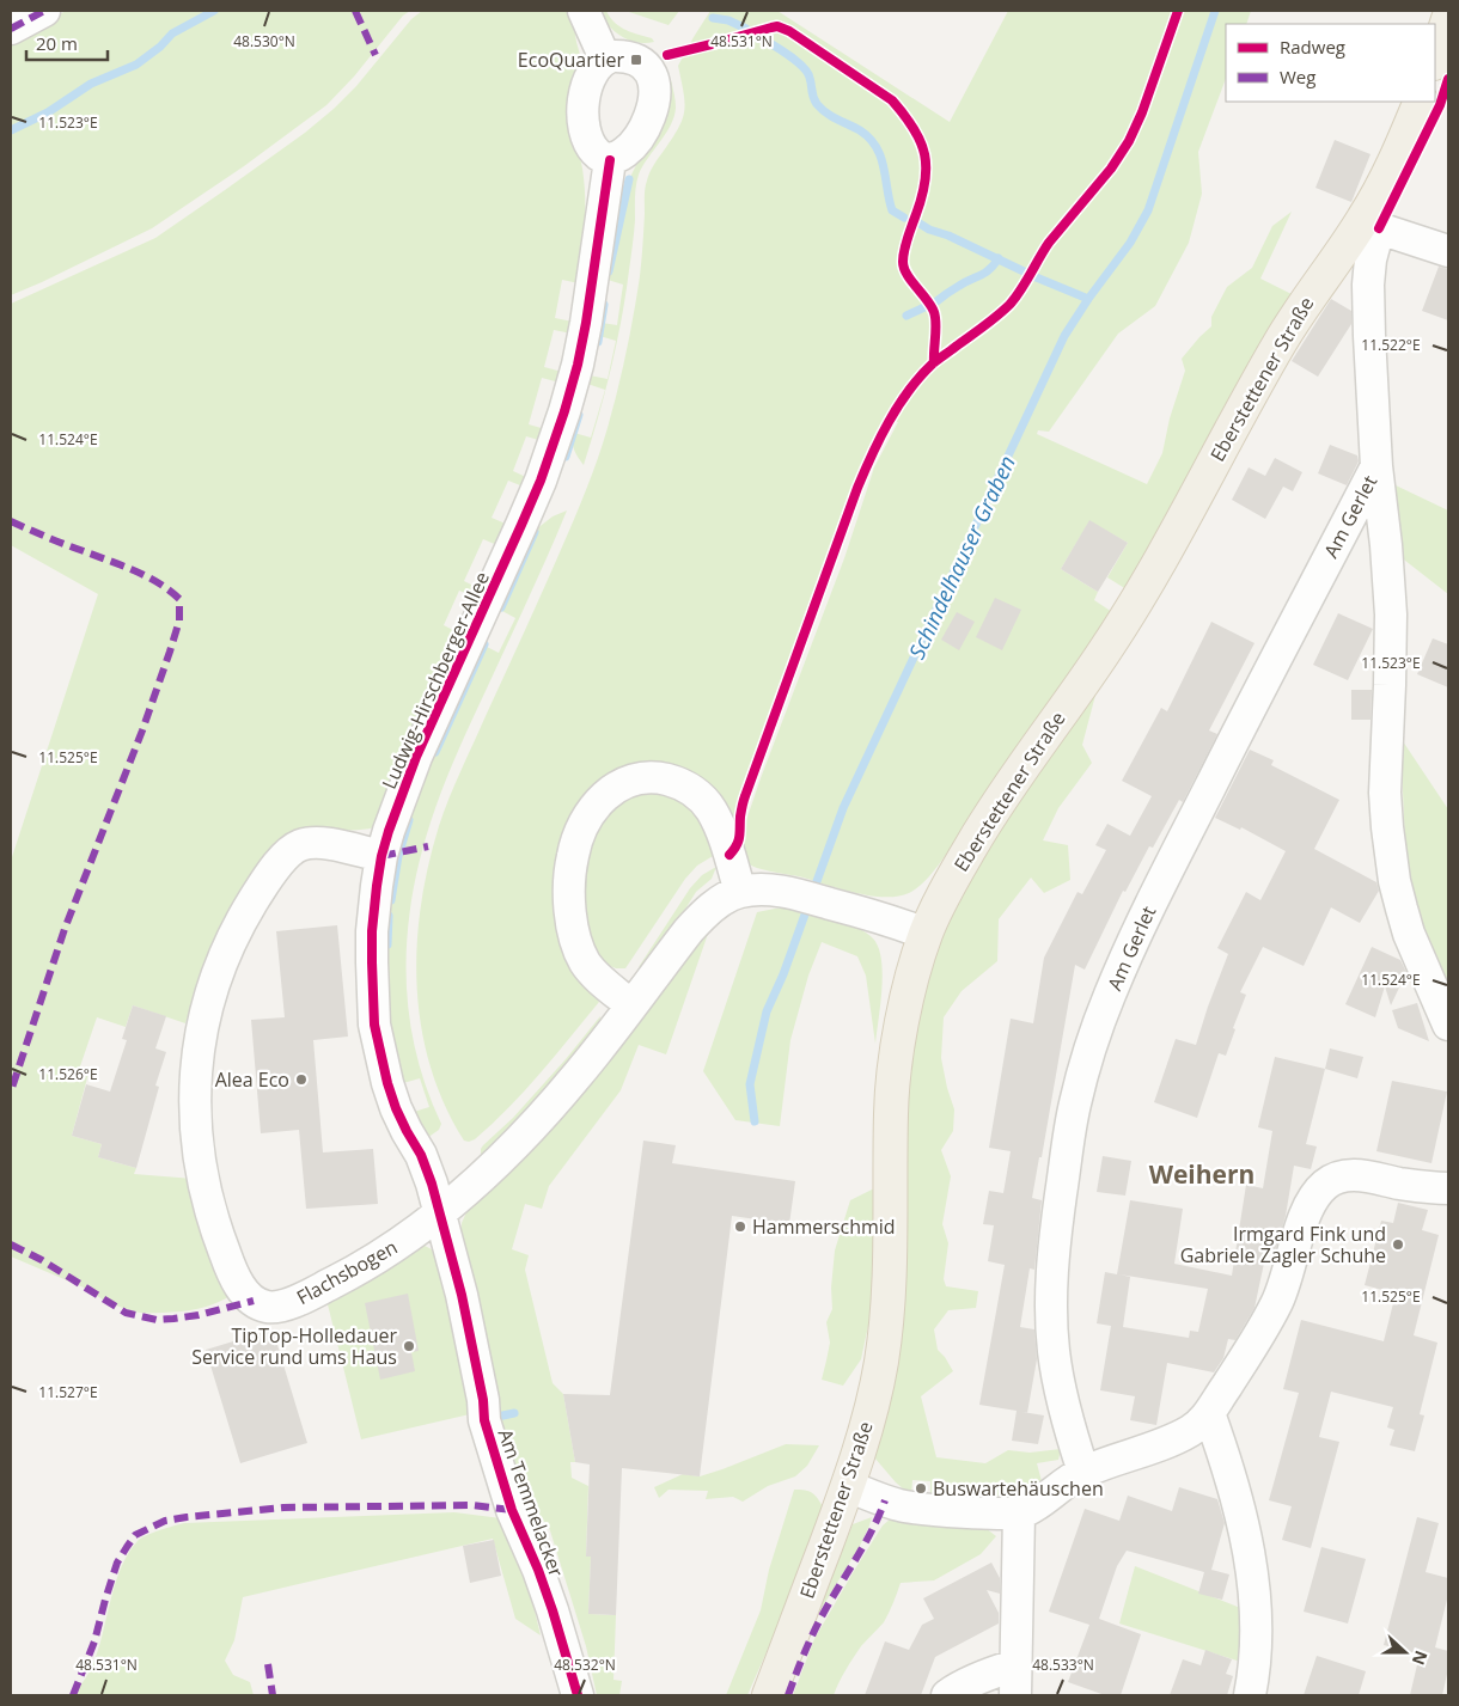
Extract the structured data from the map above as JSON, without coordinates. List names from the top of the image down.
{
  "streets": {
    "main road": ["Eberstettener Straße"],
    "street": [
      "Am Gerlet",
      "Ludwig-Hirschberger-Allee",
      "Flachsbogen",
      "Am Temmelacker"
    ]
  },
  "crossings": [
    ["Ludwig-Hirschberger-Allee", "Flachsbogen"],
    ["Ludwig-Hirschberger-Allee", "Am Temmelacker"],
    ["Flachsbogen", "Am Temmelacker"]
  ],
  "districts": ["Weihern"],
  "water": ["Schindelhauser Graben"],
  "places": {
    "transit": ["EcoQuartier"],
    "other": [
      "Alea Eco",
      "Hammerschmid",
      "Irmgard Fink und Gabriele Zagler Schuhe",
      "TipTop-Holledauer Service rund ums Haus",
      "Buswartehäuschen"
    ]
  },
  "legend": ["Radweg", "Weg"],
  "scale_bar": "20 m",
  "north": "right",
  "coordinates": [
    "48.530°N",
    "48.531°N",
    "11.523°E",
    "11.522°E",
    "11.524°E",
    "11.525°E",
    "11.526°E",
    "11.527°E",
    "48.532°N",
    "48.533°N"
  ]
}
